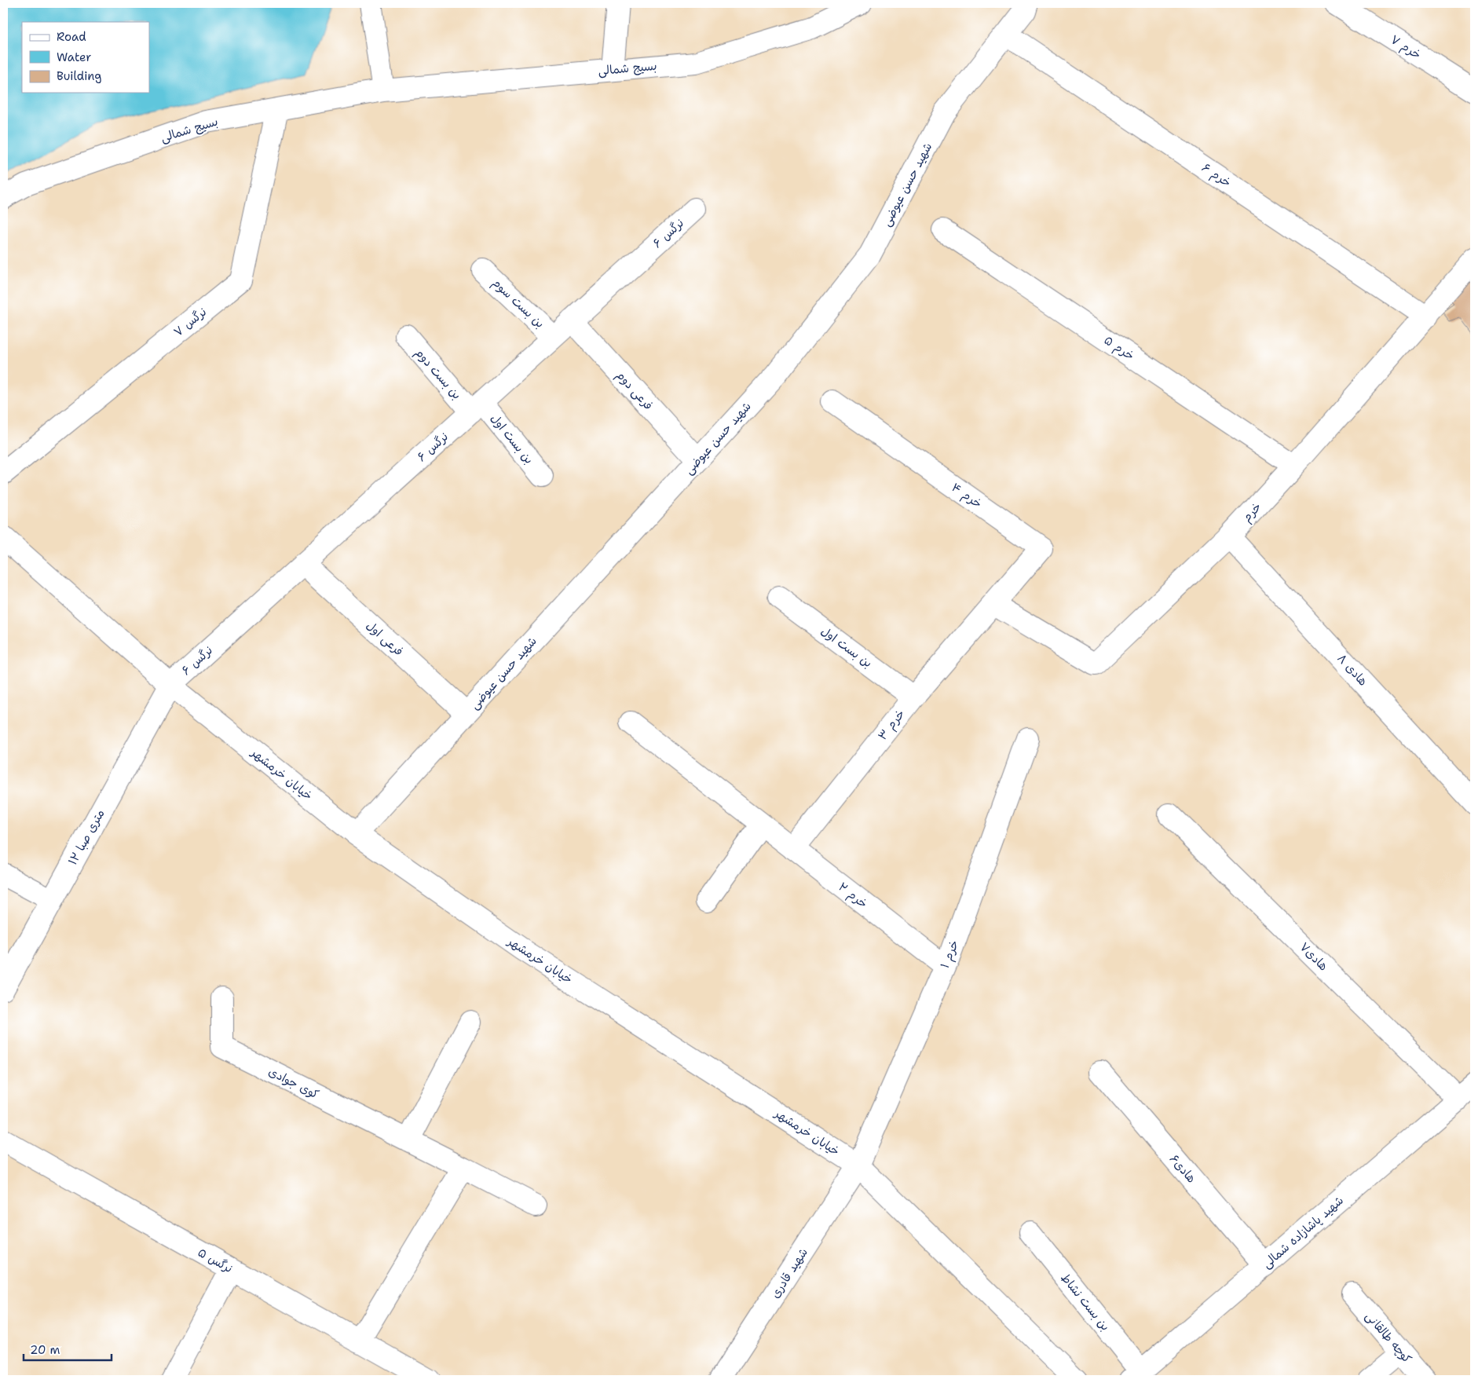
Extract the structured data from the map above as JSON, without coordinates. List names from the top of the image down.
{
  "streets": {
    "street": [
      "خرم ۷",
      "بسیج شمالی",
      "خرم ۶",
      "شهید حسن عیوضی",
      "نرگس ۶",
      "بن بست سوم",
      "نرگس ۷",
      "خرم ۵",
      "بن بست دوم",
      "فرعی دوم",
      "بن بست اول",
      "خرم ۴",
      "خرم",
      "فرعی اول",
      "هادی ۸",
      "خرم ۳",
      "خیابان خرمشهر",
      "۱۲ متری صبا",
      "خرم ۲",
      "خرم ۱",
      "هادی۷",
      "کوی جوادی",
      "هادی۶",
      "شهید پاشازاده شمالی",
      "نرگس ۵",
      "شهید قادری",
      "بن بست نشاط",
      "کوچه طالقانی"
    ]
  },
  "crossings": [
    ["بسیج شمالی", "نرگس ۷"],
    ["خرم ۶", "شهید حسن عیوضی"],
    ["خرم ۶", "خرم"],
    ["شهید حسن عیوضی", "فرعی دوم"],
    ["شهید حسن عیوضی", "فرعی اول"],
    ["شهید حسن عیوضی", "خیابان خرمشهر"],
    ["نرگس ۶", "بن بست سوم"],
    ["نرگس ۶", "بن بست دوم"],
    ["نرگس ۶", "فرعی دوم"],
    ["نرگس ۶", "بن بست اول"],
    ["نرگس ۶", "فرعی اول"],
    ["نرگس ۶", "خیابان خرمشهر"],
    ["نرگس ۶", "۱۲ متری صبا"],
    ["خرم ۵", "خرم"],
    ["بن بست دوم", "بن بست اول"],
    ["بن بست اول", "خرم ۳"],
    ["خرم ۴", "خرم"],
    ["خرم ۴", "خرم ۳"],
    ["خرم", "هادی ۸"],
    ["خرم", "خرم ۳"],
    ["خرم ۳", "خرم ۲"],
    ["خیابان خرمشهر", "۱۲ متری صبا"],
    ["خیابان خرمشهر", "خرم ۱"],
    ["خیابان خرمشهر", "شهید قادری"],
    ["خرم ۲", "خرم ۱"],
    ["خرم ۱", "شهید قادری"],
    ["هادی۷", "شهید پاشازاده شمالی"],
    ["هادی۶", "شهید پاشازاده شمالی"],
    ["شهید پاشازاده شمالی", "بن بست نشاط"]
  ],
  "legend": ["Road", "Water", "Building"],
  "scale_bar": "20 m"
}
